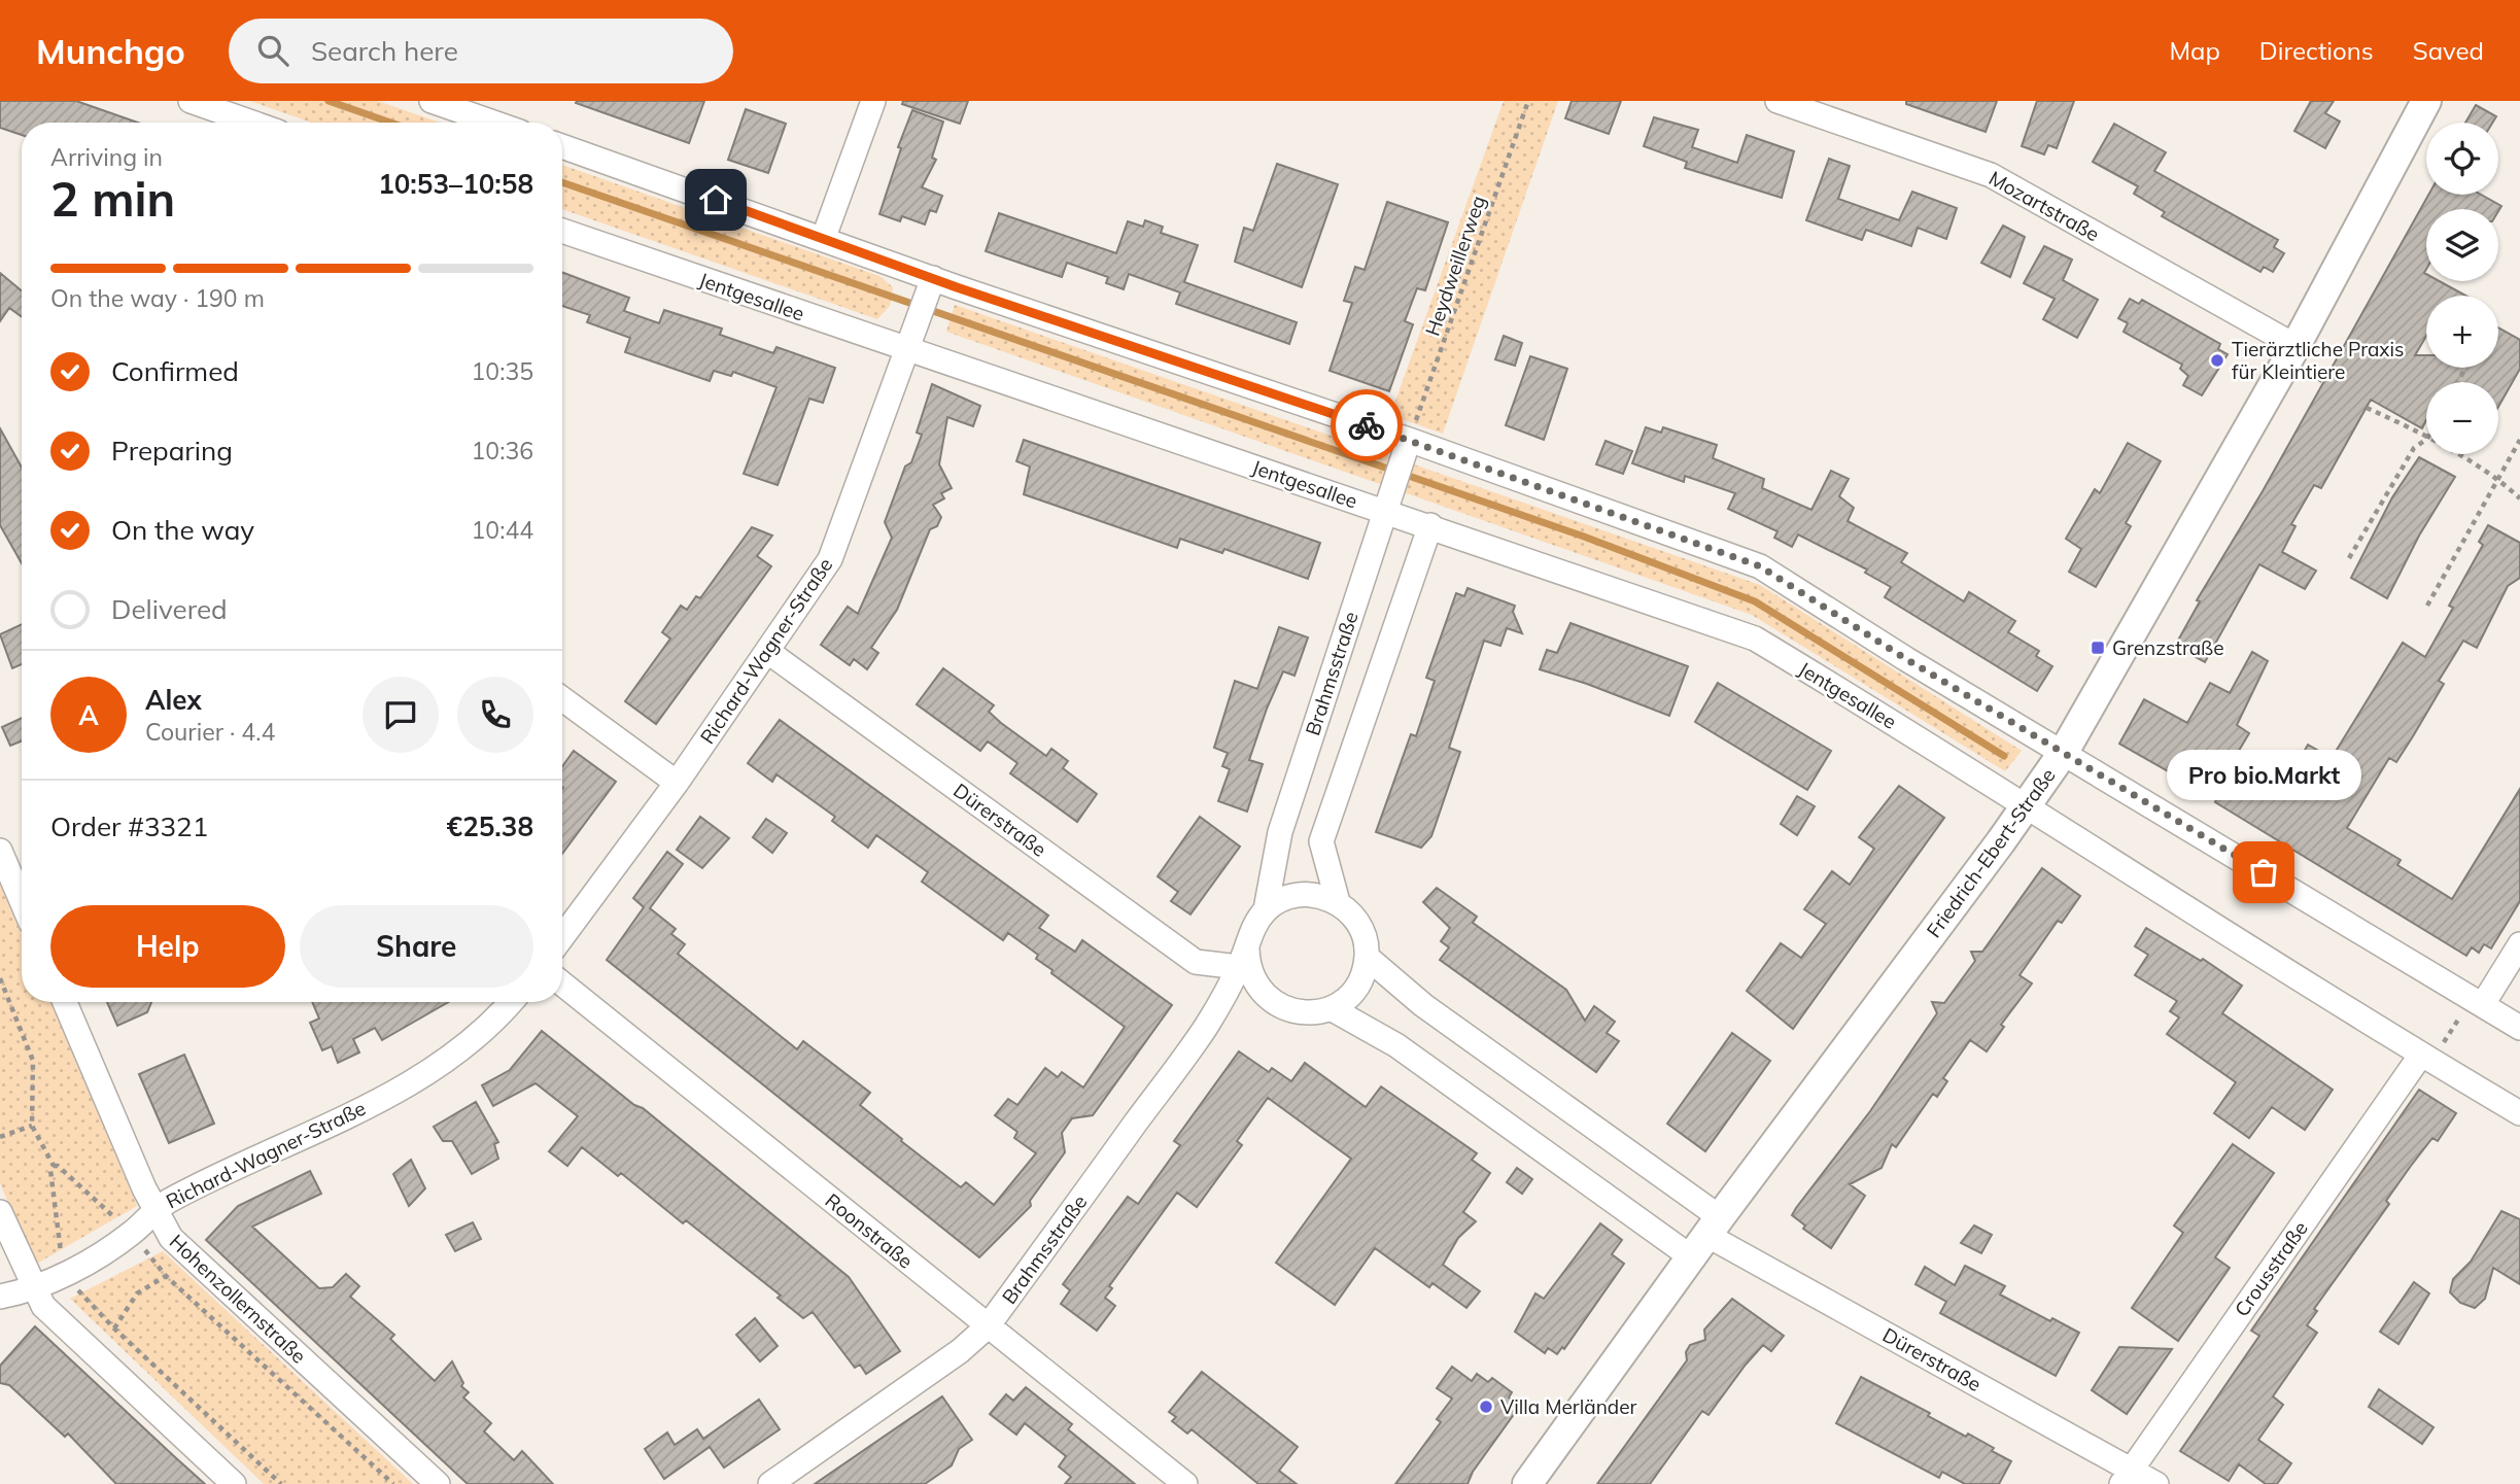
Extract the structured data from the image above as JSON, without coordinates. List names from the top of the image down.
{
  "streets": {
    "street": [
      "Mozartstraße",
      "Jentgesallee",
      "Richard-Wagner-Straße",
      "Brahmsstraße",
      "Dürerstraße",
      "Friedrich-Ebert-Straße",
      "Roonstraße",
      "Crousstraße",
      "Hohenzollernstraße"
    ],
    "path": ["Heydweillerweg"]
  },
  "crossings": [
    ["Mozartstraße", "Friedrich-Ebert-Straße"],
    ["Heydweillerweg", "Brahmsstraße"],
    ["Jentgesallee", "Richard-Wagner-Straße"],
    ["Jentgesallee", "Brahmsstraße"],
    ["Jentgesallee", "Friedrich-Ebert-Straße"],
    ["Richard-Wagner-Straße", "Dürerstraße"],
    ["Richard-Wagner-Straße", "Hohenzollernstraße"],
    ["Brahmsstraße", "Dürerstraße"],
    ["Brahmsstraße", "Roonstraße"],
    ["Dürerstraße", "Friedrich-Ebert-Straße"],
    ["Dürerstraße", "Crousstraße"]
  ],
  "places": {
    "other": ["Tierärztliche Praxis für Kleintiere", "Pro bio.Markt", "Villa Merländer"],
    "transit": ["Grenzstraße"]
  },
  "page": {
    "header": "Munchgo",
    "search": "Search here",
    "nav": ["Map", "Directions", "Saved"],
    "map_buttons": ["+", "−"],
    "heading": ["2 min", "Arriving in", "10:53–10:58"],
    "panel": [
      "Alex",
      "Courier · 4.4",
      "Order #3321",
      "€25.38"
    ],
    "bar": "On the way · 190 m",
    "list": [
      ["Confirmed", "10:35"],
      ["Preparing", "10:36"],
      ["On the way", "10:44"],
      "Delivered"
    ],
    "round": "A",
    "bubble": "Pro bio.Markt",
    "buttons": ["Help", "Share"]
  }
}
